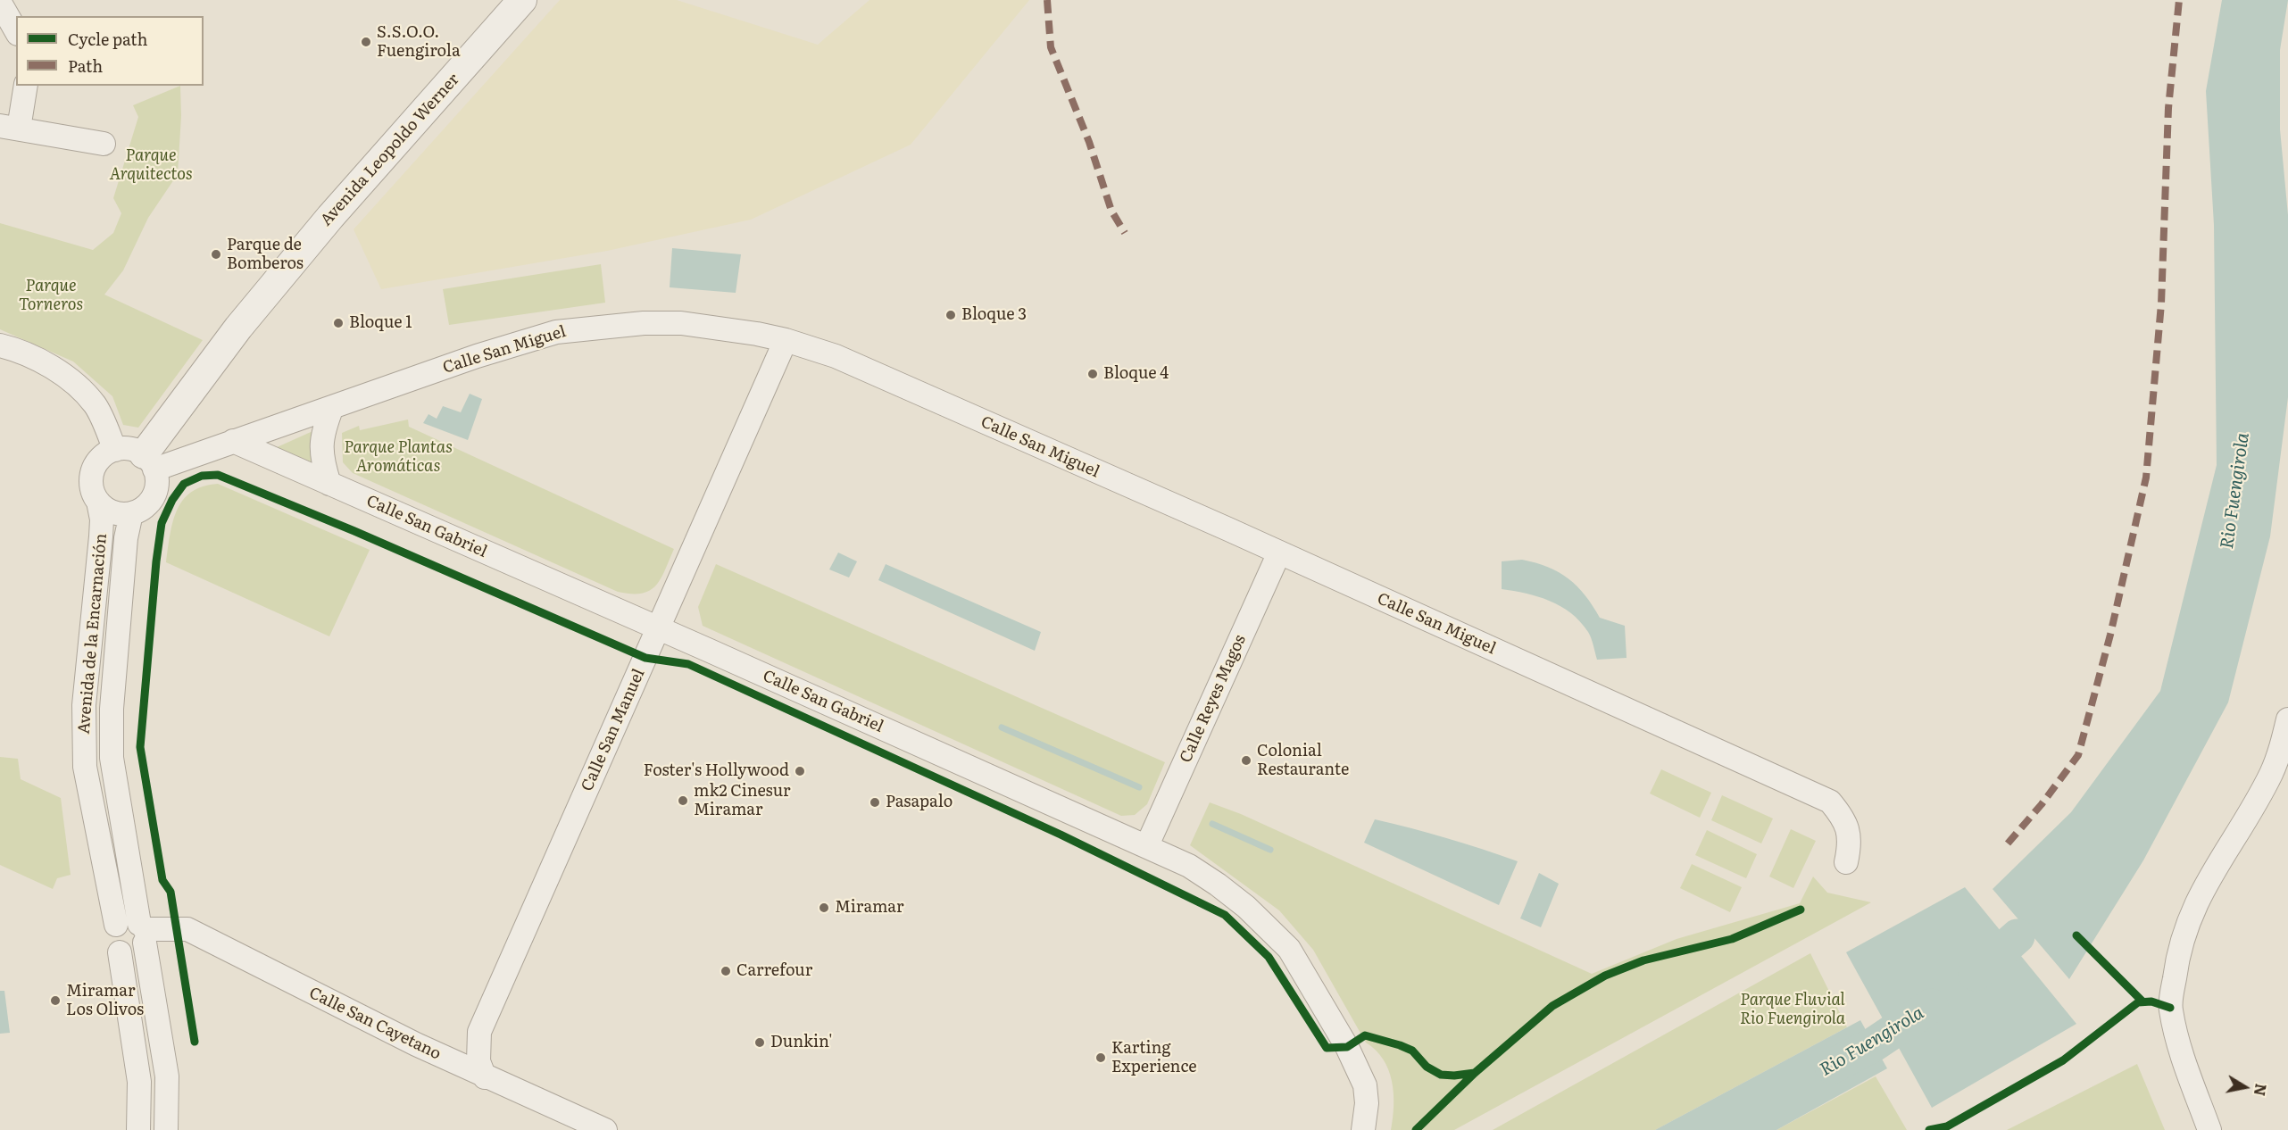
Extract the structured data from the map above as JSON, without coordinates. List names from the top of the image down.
{
  "streets": {
    "street": [
      "Avenida Leopoldo Werner",
      "Calle San Miguel",
      "Calle San Gabriel",
      "Avenida de la Encarnación",
      "Calle Reyes Magos",
      "Calle San Manuel",
      "Calle San Cayetano"
    ]
  },
  "crossings": [
    ["Avenida Leopoldo Werner", "Calle San Miguel"],
    ["Avenida Leopoldo Werner", "Avenida de la Encarnación"],
    ["Calle San Miguel", "Calle San Gabriel"],
    ["Calle San Miguel", "Avenida de la Encarnación"],
    ["Calle San Miguel", "Calle Reyes Magos"],
    ["Calle San Miguel", "Calle San Manuel"],
    ["Calle San Gabriel", "Calle Reyes Magos"],
    ["Calle San Gabriel", "Calle San Manuel"],
    ["Avenida de la Encarnación", "Calle San Cayetano"],
    ["Calle San Manuel", "Calle San Cayetano"]
  ],
  "water": ["Rio Fuengirola"],
  "parks": [
    "Parque Arquitectos",
    "Parque Torneros",
    "Parque Plantas Aromáticas",
    "Parque Fluvial Rio Fuengirola"
  ],
  "places": [
    "S.S.O.O. Fuengirola",
    "Parque de Bomberos",
    "Bloque 3",
    "Bloque 1",
    "Bloque 4",
    "Colonial Restaurante",
    "Foster's Hollywood",
    "mk2 Cinesur Miramar",
    "Pasapalo",
    "Miramar",
    "Carrefour",
    "Miramar Los Olivos",
    "Dunkin'",
    "Karting Experience"
  ],
  "legend": ["Cycle path", "Path"],
  "north": "right"
}
